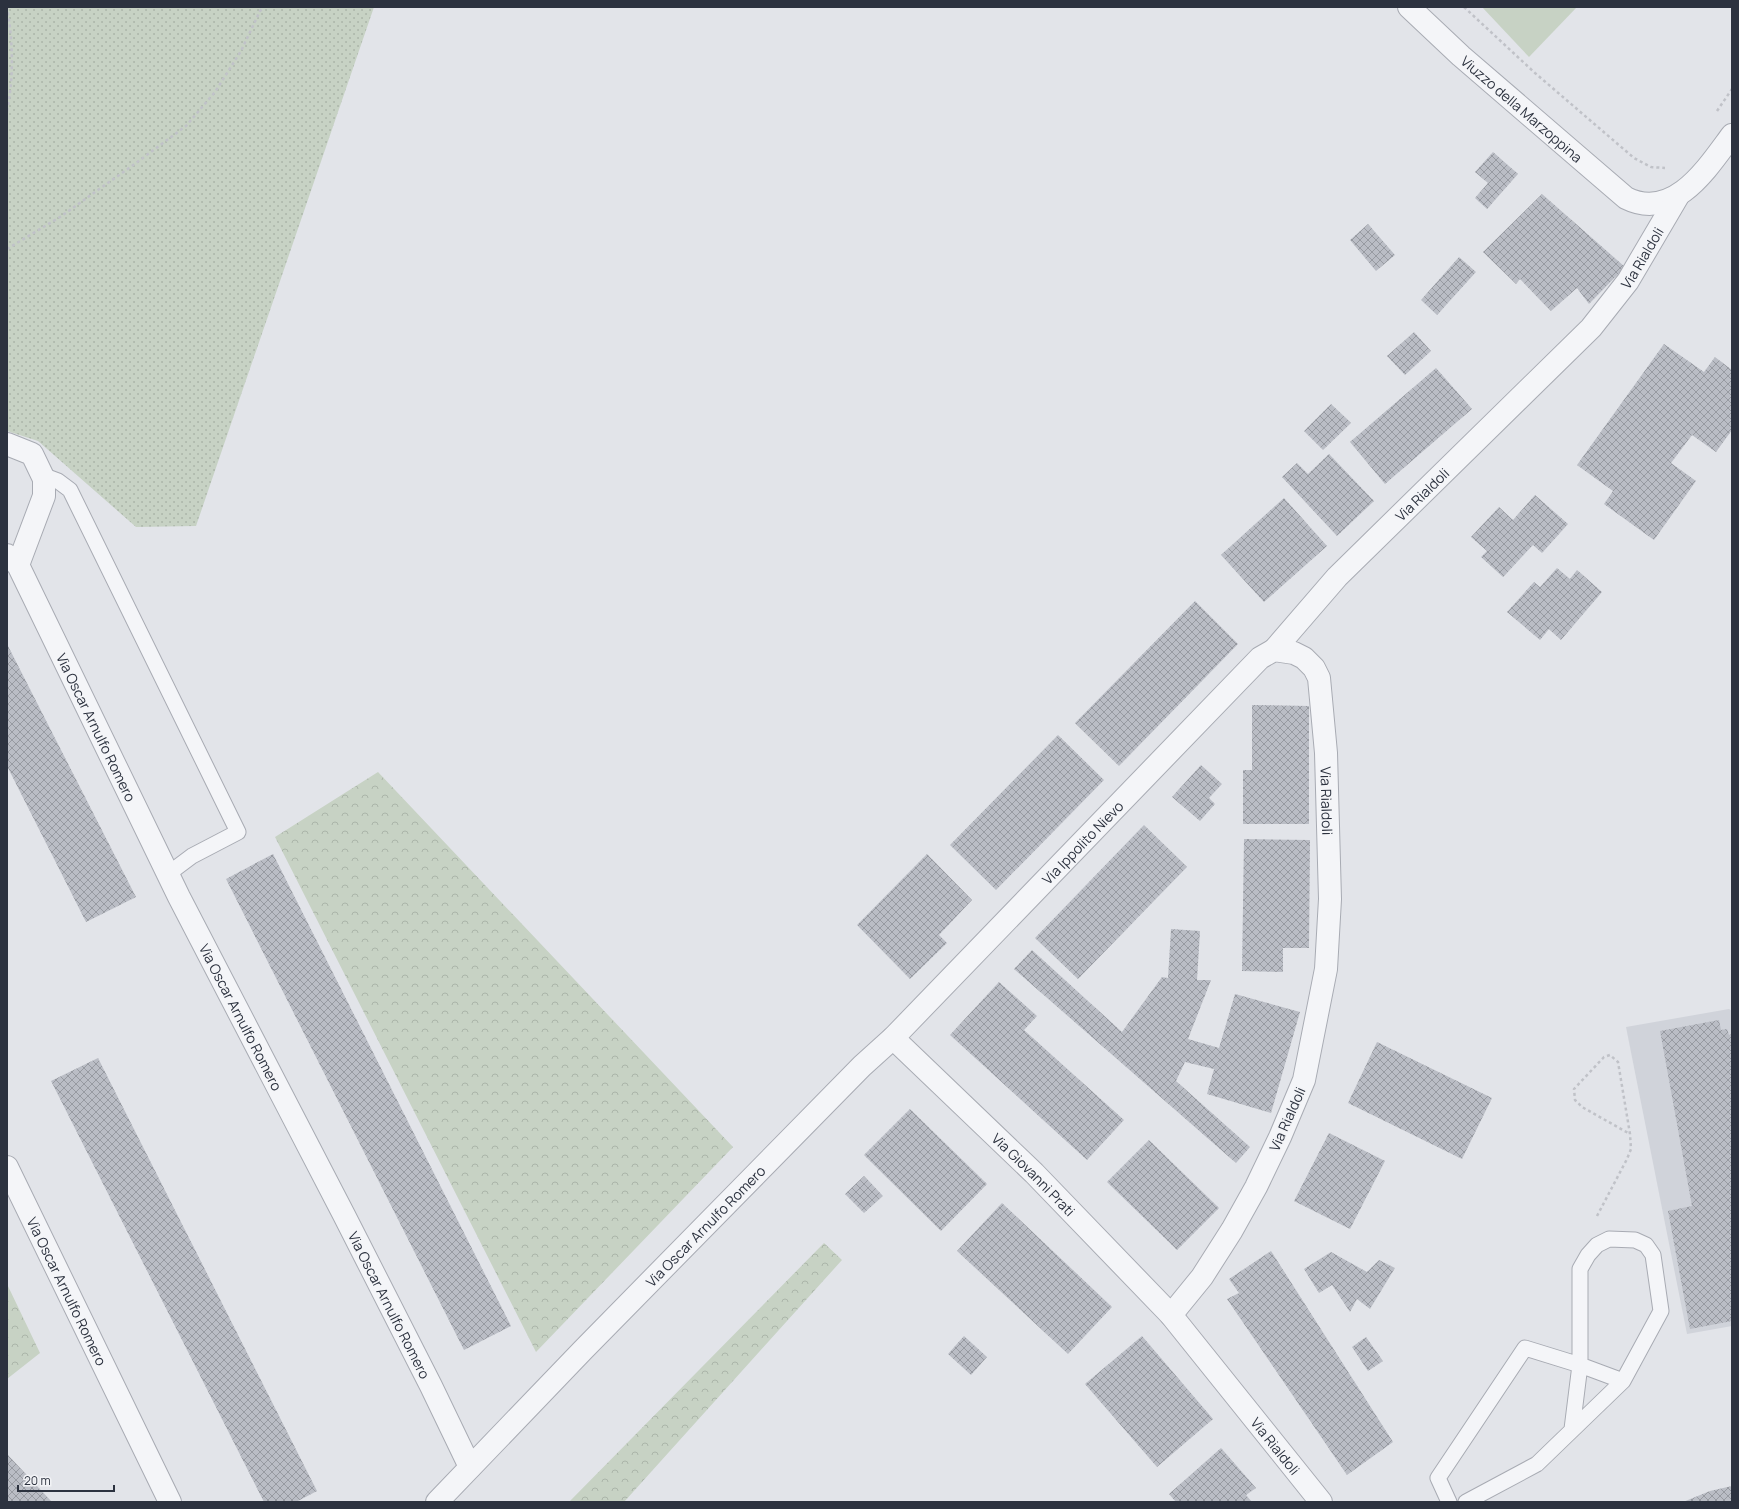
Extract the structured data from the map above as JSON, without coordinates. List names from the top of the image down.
{
  "streets": {
    "street": [
      "Viuzzo della Marzoppina",
      "Via Rialdoli",
      "Via Oscar Arnulfo Romero",
      "Via Ippolito Nievo",
      "Via Giovanni Prati"
    ]
  },
  "crossings": [
    ["Viuzzo della Marzoppina", "Via Rialdoli"],
    ["Via Rialdoli", "Via Ippolito Nievo"],
    ["Via Rialdoli", "Via Giovanni Prati"],
    ["Via Oscar Arnulfo Romero", "Via Ippolito Nievo"],
    ["Via Oscar Arnulfo Romero", "Via Giovanni Prati"],
    ["Via Ippolito Nievo", "Via Giovanni Prati"]
  ],
  "scale_bar": "20 m"
}
